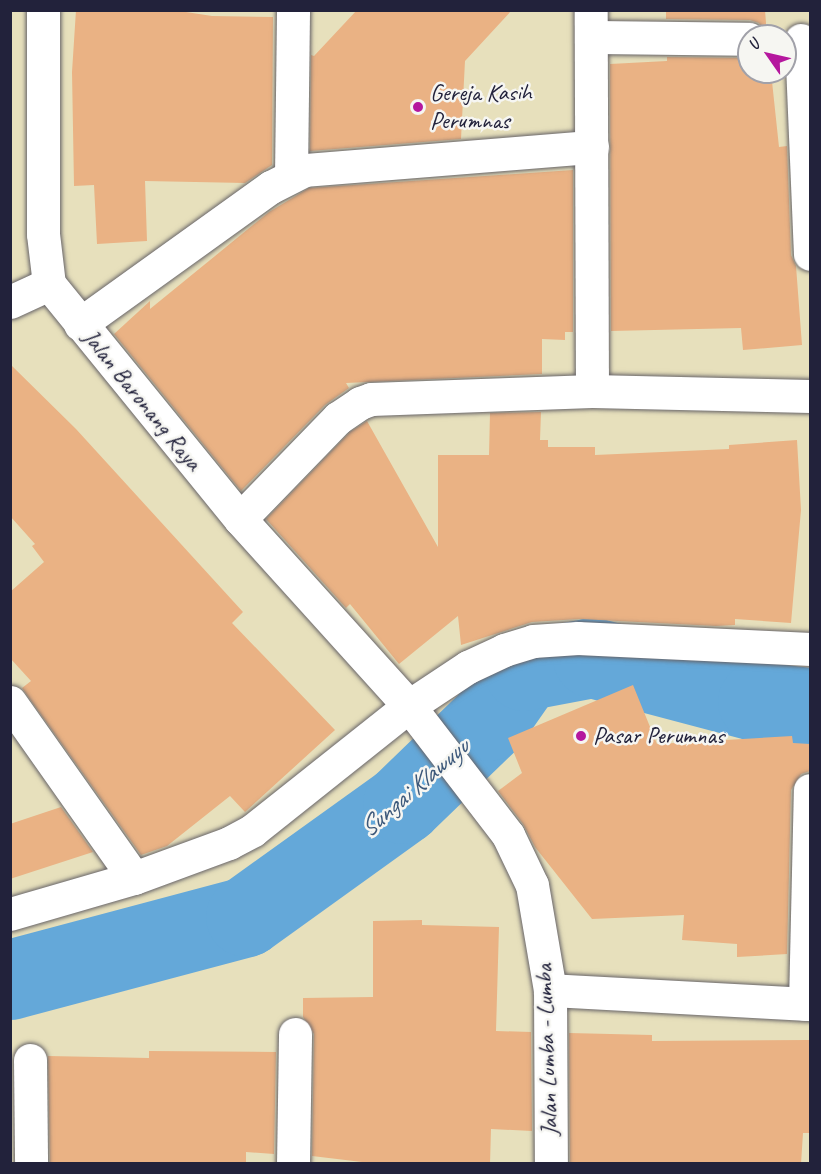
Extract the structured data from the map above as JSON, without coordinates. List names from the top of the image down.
{
  "streets": {
    "street": ["Jalan Baronang Raya", "Jalan Lumba - Lumba"]
  },
  "crossings": [
    ["Jalan Baronang Raya", "Jalan Lumba - Lumba"]
  ],
  "water": ["Sungai Klawuyu"],
  "places": ["Gereja Kasih Perumnas", "Pasar Perumnas"],
  "north": "top left"
}
